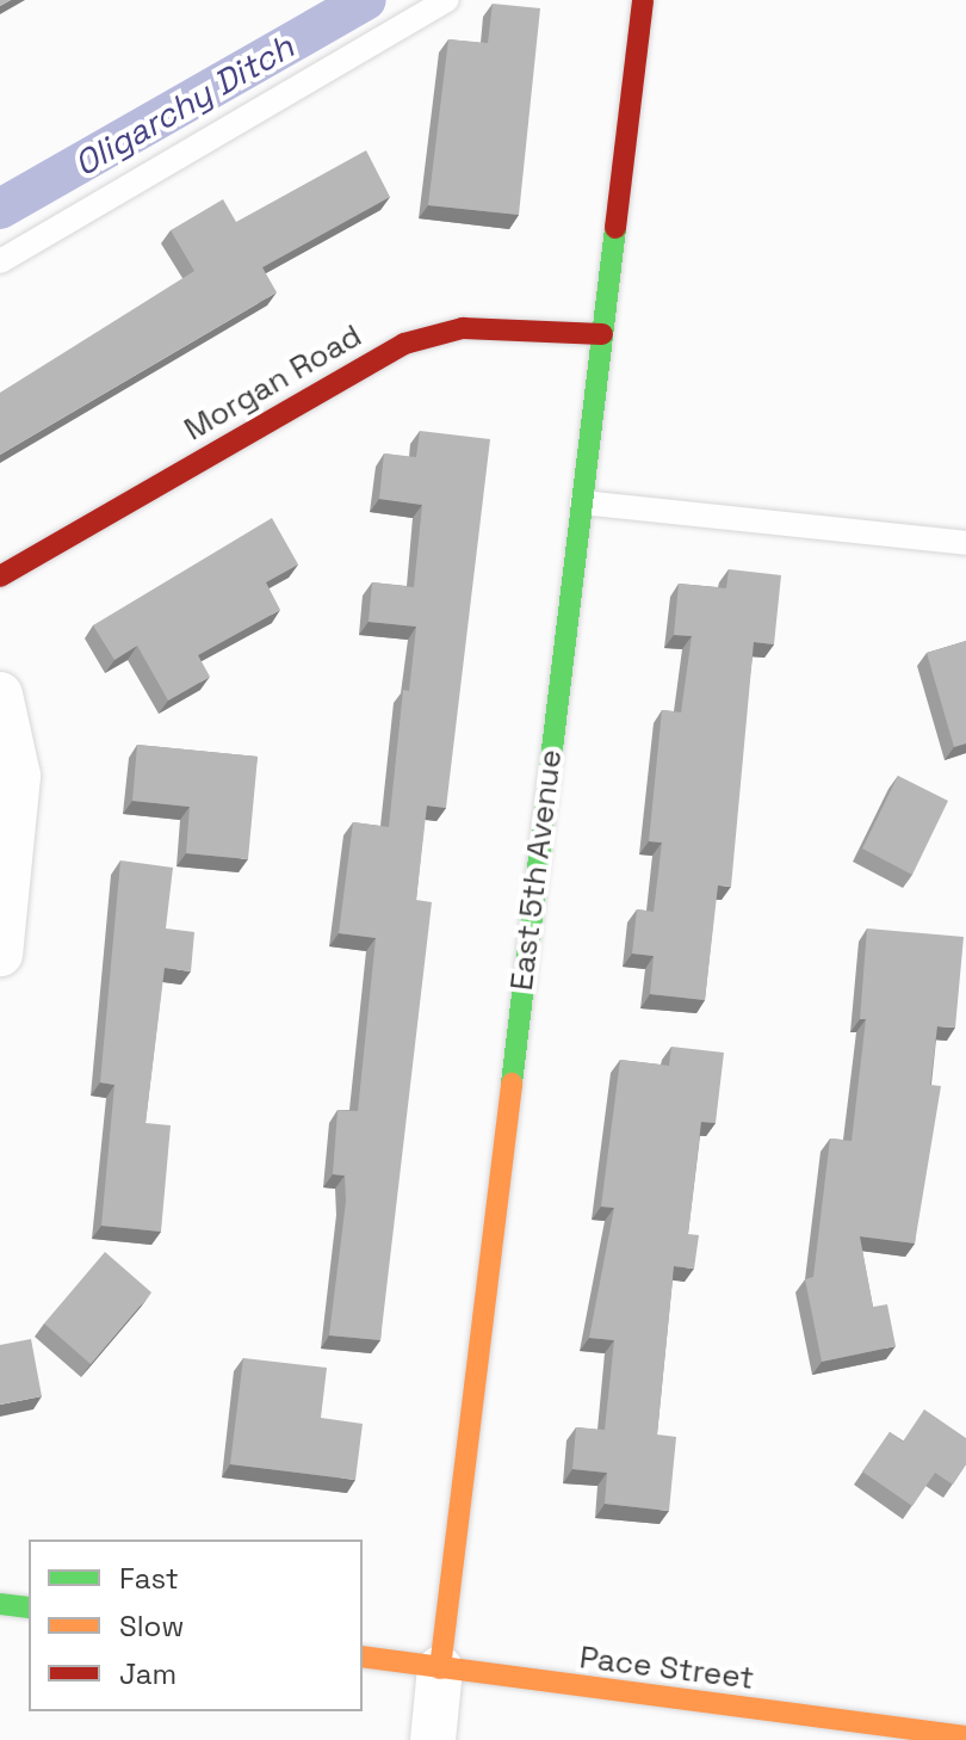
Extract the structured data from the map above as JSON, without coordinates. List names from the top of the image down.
{
  "streets": {
    "street": ["Morgan Road", "East 5th Avenue", "Pace Street"]
  },
  "crossings": [
    ["Morgan Road", "East 5th Avenue"],
    ["East 5th Avenue", "Pace Street"]
  ],
  "water": ["Oligarchy Ditch"],
  "legend": ["Fast", "Slow", "Jam"]
}
